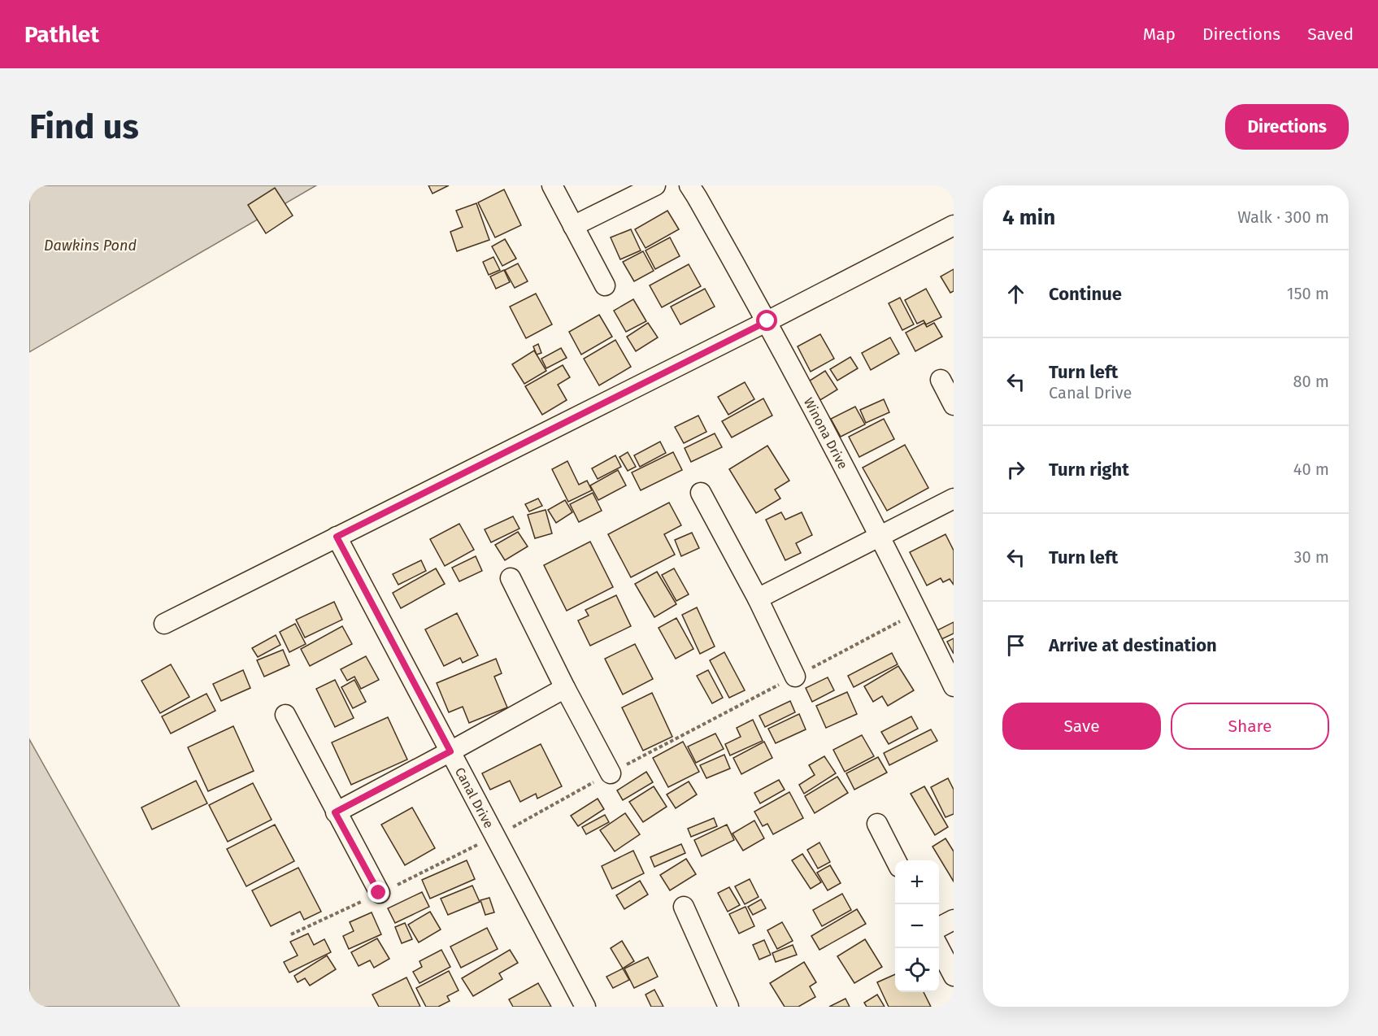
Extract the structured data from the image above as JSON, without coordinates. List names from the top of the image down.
{
  "streets": {
    "street": ["Winona Drive", "Canal Drive"]
  },
  "water": ["Dawkins Pond"],
  "page": {
    "header": "Pathlet",
    "nav": ["Map", "Directions", "Saved"],
    "buttons": [
      "Directions",
      ["Save", "Share"]
    ],
    "title": "Find us",
    "heading": ["4 min", "Walk · 300 m"],
    "list": [
      ["Continue", "150 m"],
      ["Turn left", "Canal Drive", "80 m"],
      ["Turn right", "40 m"],
      ["Turn left", "30 m"],
      "Arrive at destination"
    ],
    "map_buttons": ["+", "−"]
  }
}
